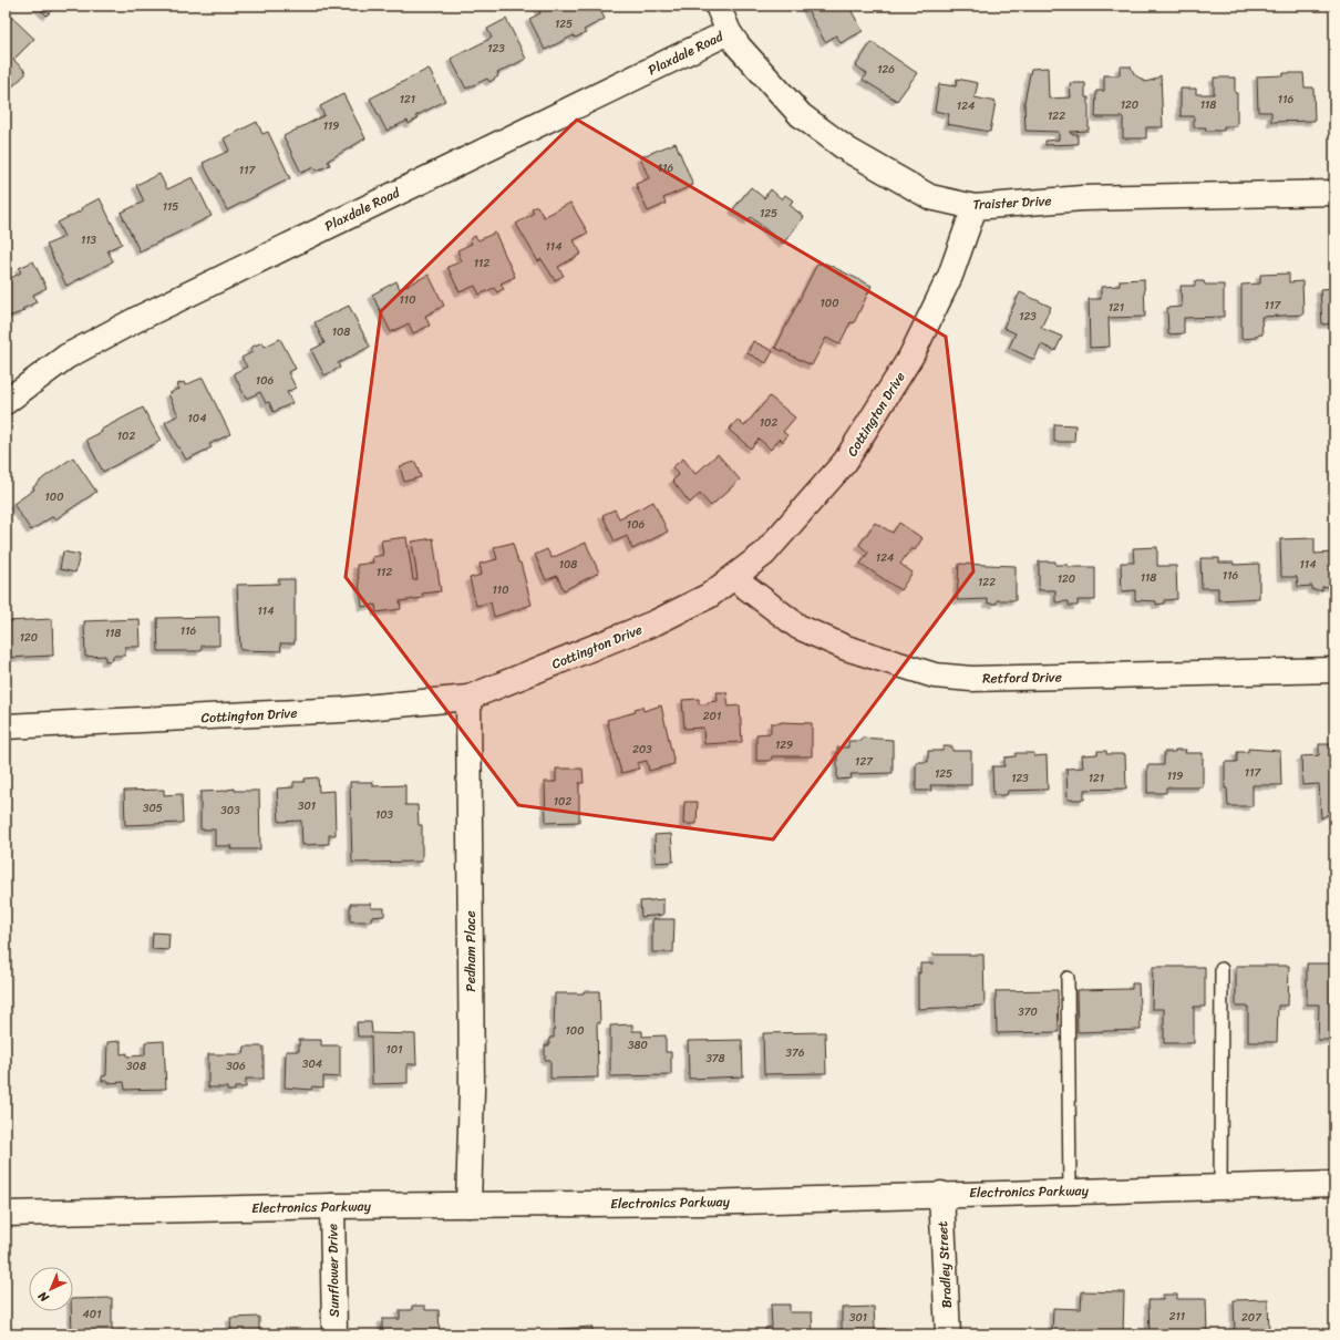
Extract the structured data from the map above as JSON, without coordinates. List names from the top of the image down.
{
  "streets": {
    "street": [
      "Plaxdale Road",
      "Traister Drive",
      "Cottington Drive",
      "Retford Drive",
      "Pedham Place",
      "Electronics Parkway",
      "Bradley Street",
      "Sunflower Drive"
    ]
  },
  "crossings": [
    ["Plaxdale Road", "Traister Drive"],
    ["Traister Drive", "Cottington Drive"],
    ["Cottington Drive", "Retford Drive"],
    ["Cottington Drive", "Pedham Place"],
    ["Pedham Place", "Electronics Parkway"],
    ["Electronics Parkway", "Bradley Street"],
    ["Electronics Parkway", "Sunflower Drive"]
  ],
  "house_numbers": [
    "125",
    "123",
    "126",
    "121",
    "116",
    "120",
    "118",
    "124",
    "122",
    "119",
    "116",
    "117",
    "115",
    "125",
    "113",
    "114",
    "112",
    "110",
    "100",
    "117",
    "121",
    "123",
    "108",
    "106",
    "104",
    "102",
    "102",
    "100",
    "106",
    "124",
    "108",
    "114",
    "112",
    "116",
    "118",
    "120",
    "122",
    "110",
    "114",
    "116",
    "118",
    "120",
    "201",
    "129",
    "203",
    "127",
    "117",
    "125",
    "119",
    "123",
    "121",
    "102",
    "301",
    "305",
    "303",
    "103",
    "370",
    "100",
    "380",
    "101",
    "376",
    "378",
    "304",
    "308",
    "306",
    "401",
    "211",
    "301",
    "207"
  ],
  "north": "bottom left"
}
